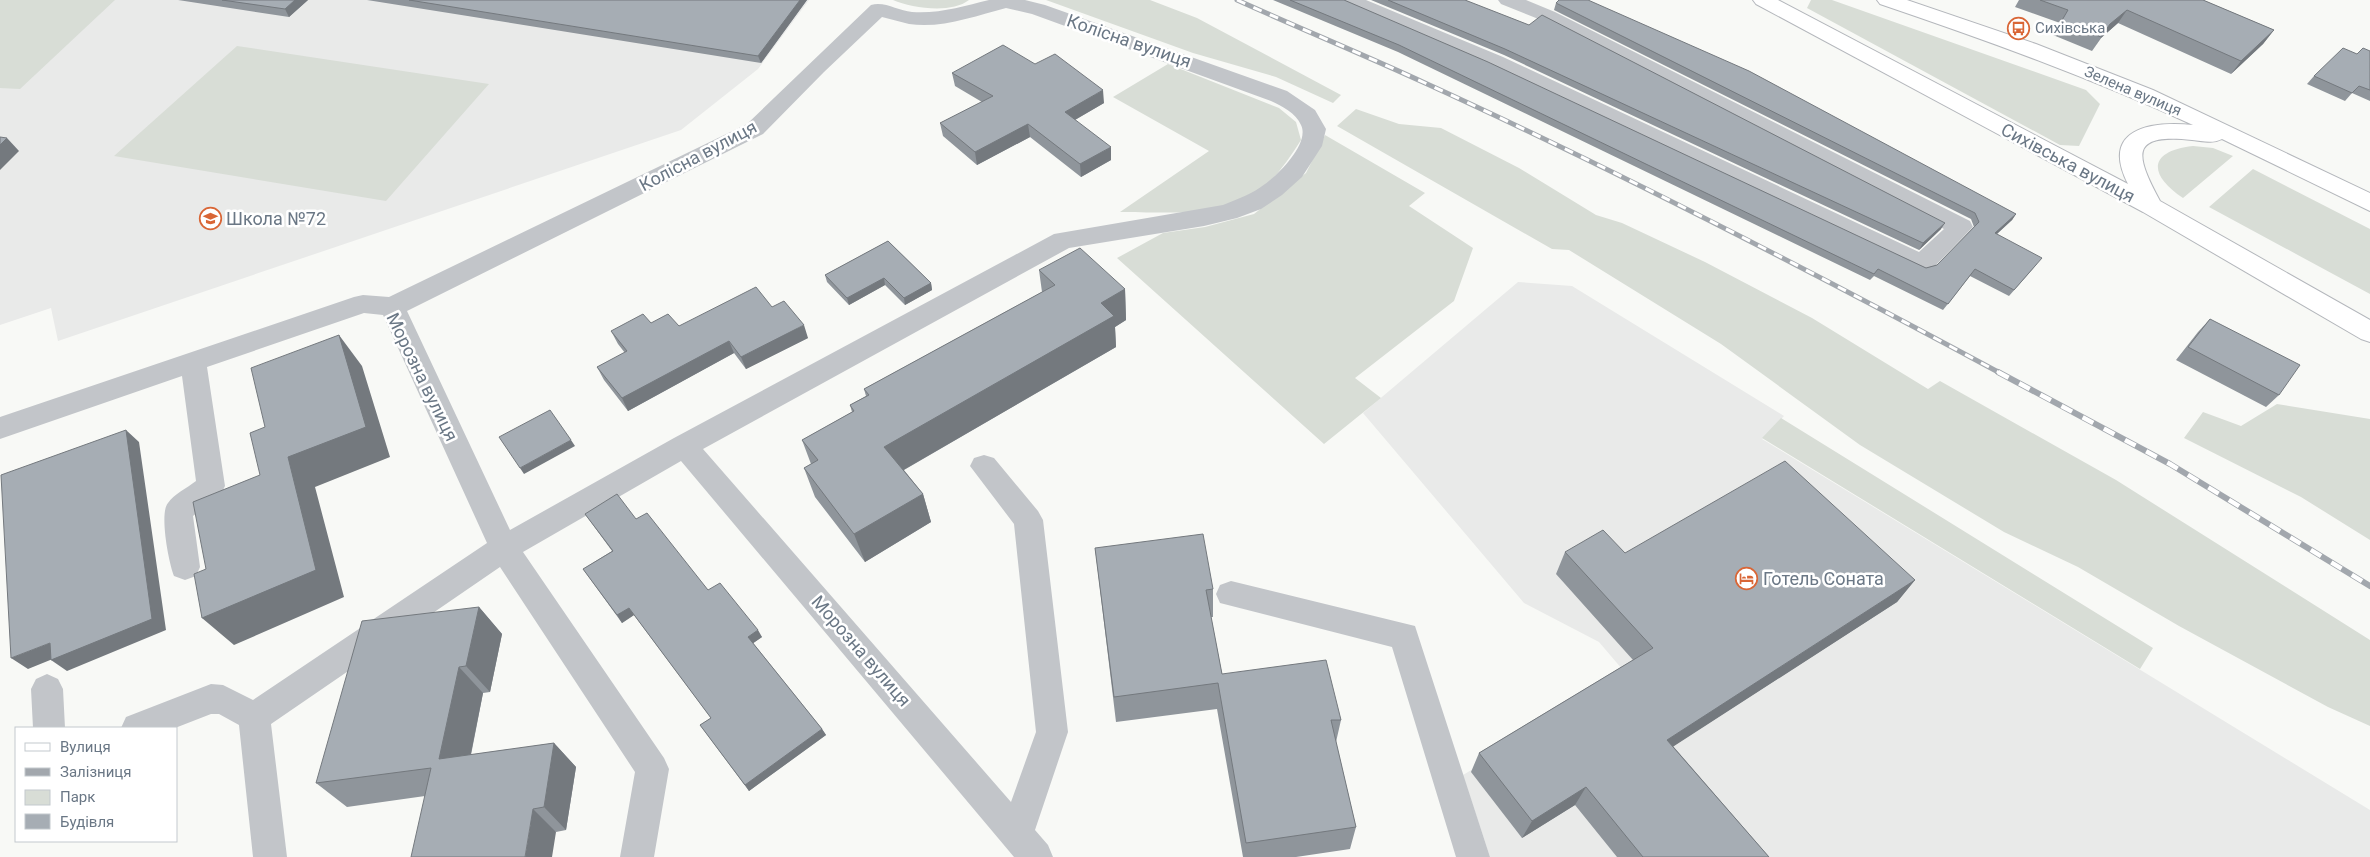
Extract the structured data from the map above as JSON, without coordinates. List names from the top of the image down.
{
  "streets": {
    "main road": ["Зелена вулиця", "Сихівська вулиця"],
    "street": ["Колісна вулиця", "Морозна вулиця"]
  },
  "crossings": [
    ["Колісна вулиця", "Морозна вулиця"]
  ],
  "places": {
    "bus stop": ["Сихівська"],
    "school or university": ["Школа №72"],
    "hotel": ["Готель Соната"]
  },
  "legend": [
    "Вулиця",
    "Залізниця",
    "Парк",
    "Будівля"
  ]
}
